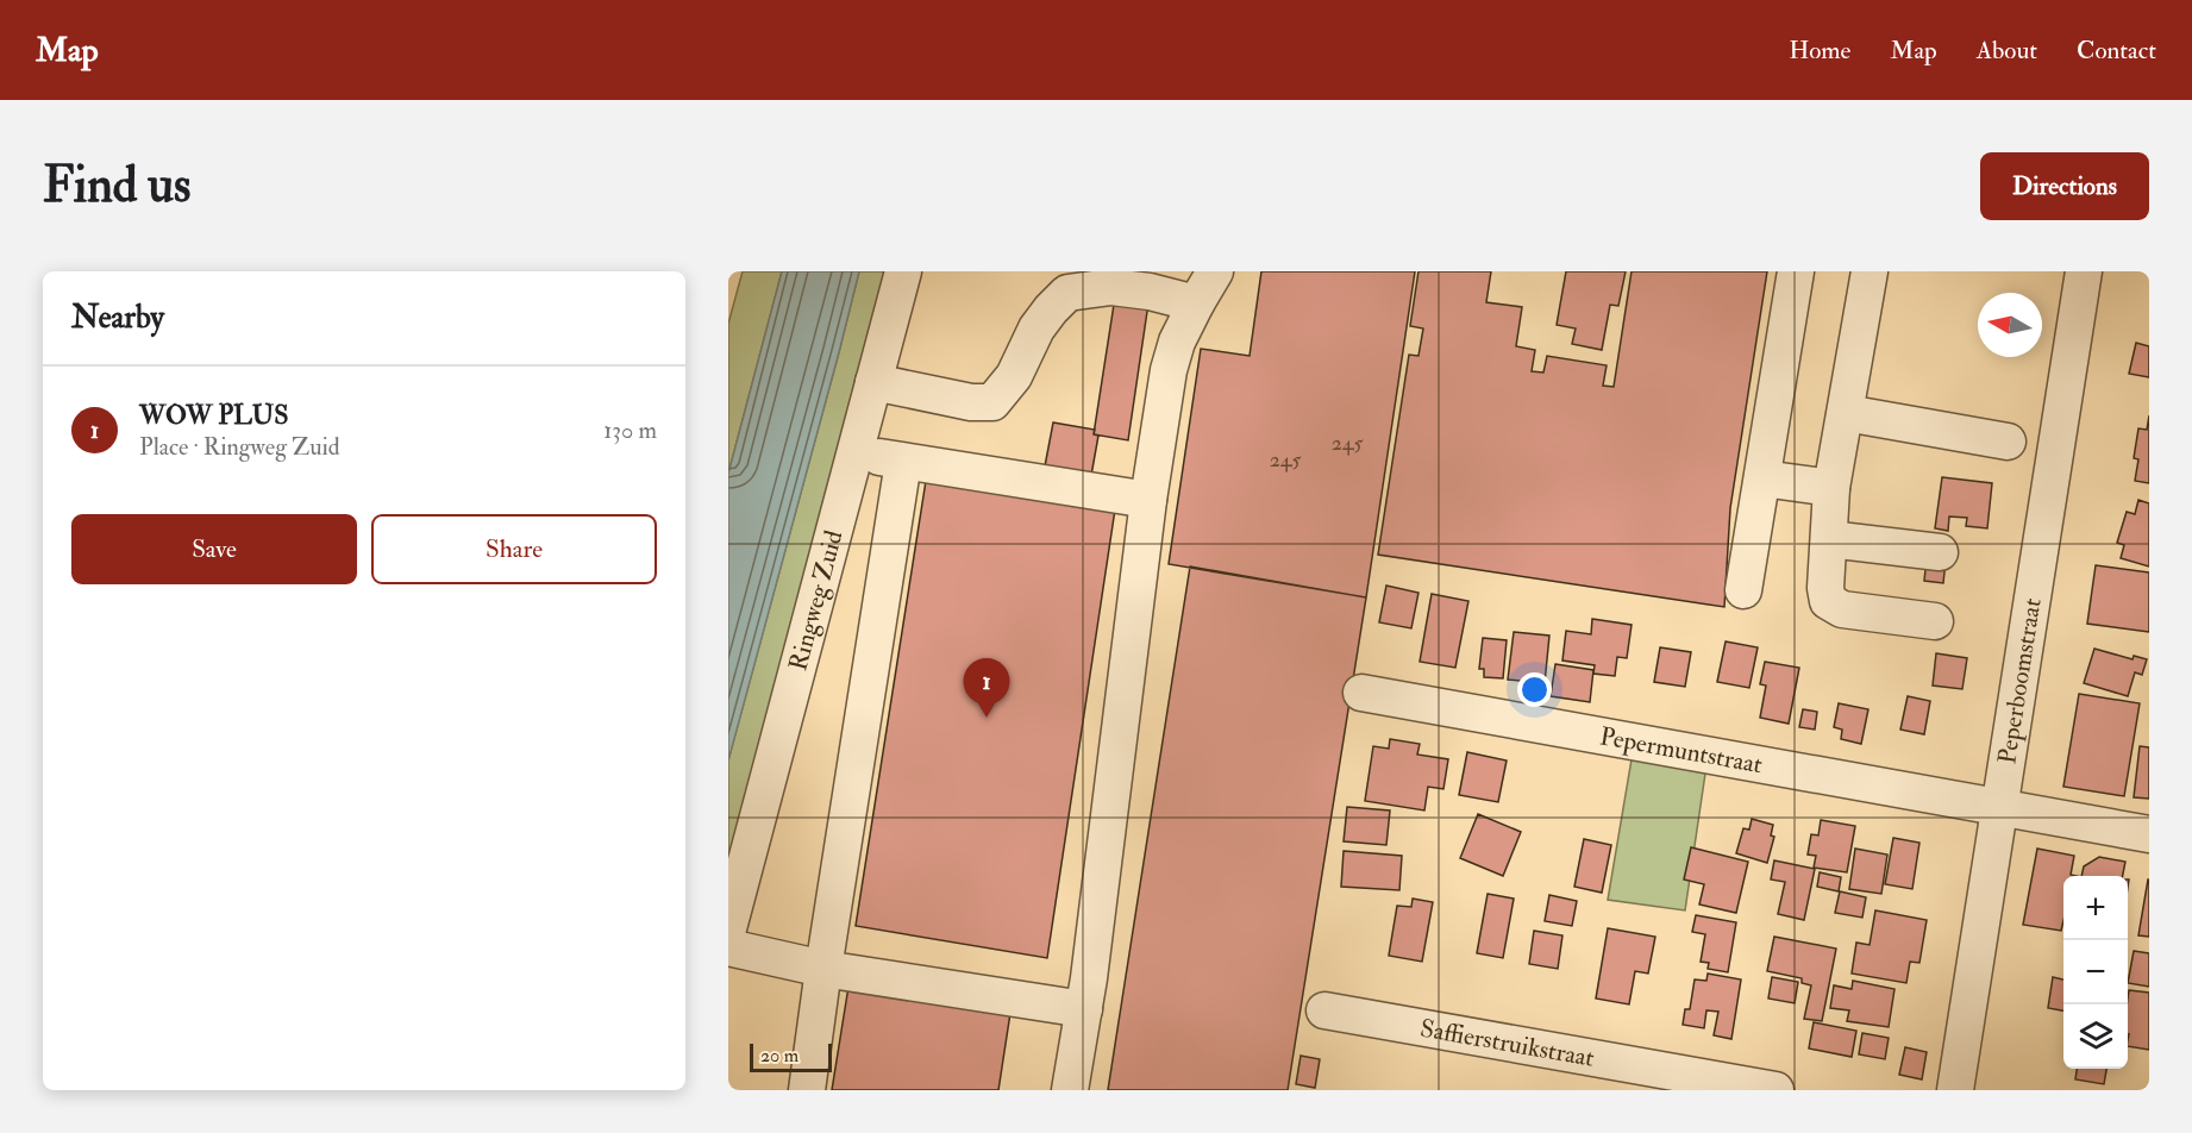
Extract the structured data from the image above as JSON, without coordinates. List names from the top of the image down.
{
  "streets": {
    "street": [
      "Ringweg Zuid",
      "Peperboomstraat",
      "Pepermuntstraat",
      "Saffierstruikstraat"
    ]
  },
  "crossings": [
    ["Peperboomstraat", "Pepermuntstraat"]
  ],
  "house_numbers": ["245", "245"],
  "scale_bar": "20 m",
  "north": "left",
  "page": {
    "header": "Map",
    "nav": [
      "Home",
      "Map",
      "About",
      "Contact"
    ],
    "buttons": [
      "Directions",
      ["Save", "Share"]
    ],
    "title": "Find us",
    "heading": "Nearby",
    "list": [
      {
        "mark": "1",
        "name": "WOW PLUS",
        "note": "Place · Ringweg Zuid",
        "value": "130 m"
      }
    ],
    "pins": "1",
    "map_buttons": ["+", "−"],
    "scale": "20 m"
  }
}
